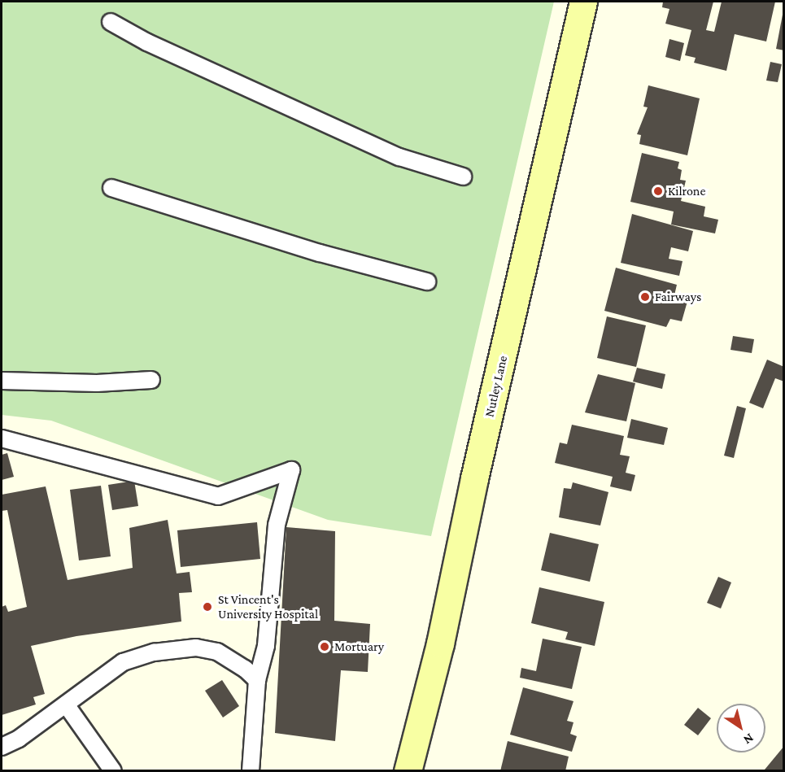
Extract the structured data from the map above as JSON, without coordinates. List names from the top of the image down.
{
  "streets": {
    "street": ["Nutley Lane"]
  },
  "places": [
    "Kilrone",
    "Fairways",
    "St Vincent's University Hospital",
    "Mortuary"
  ],
  "north": "bottom right"
}
